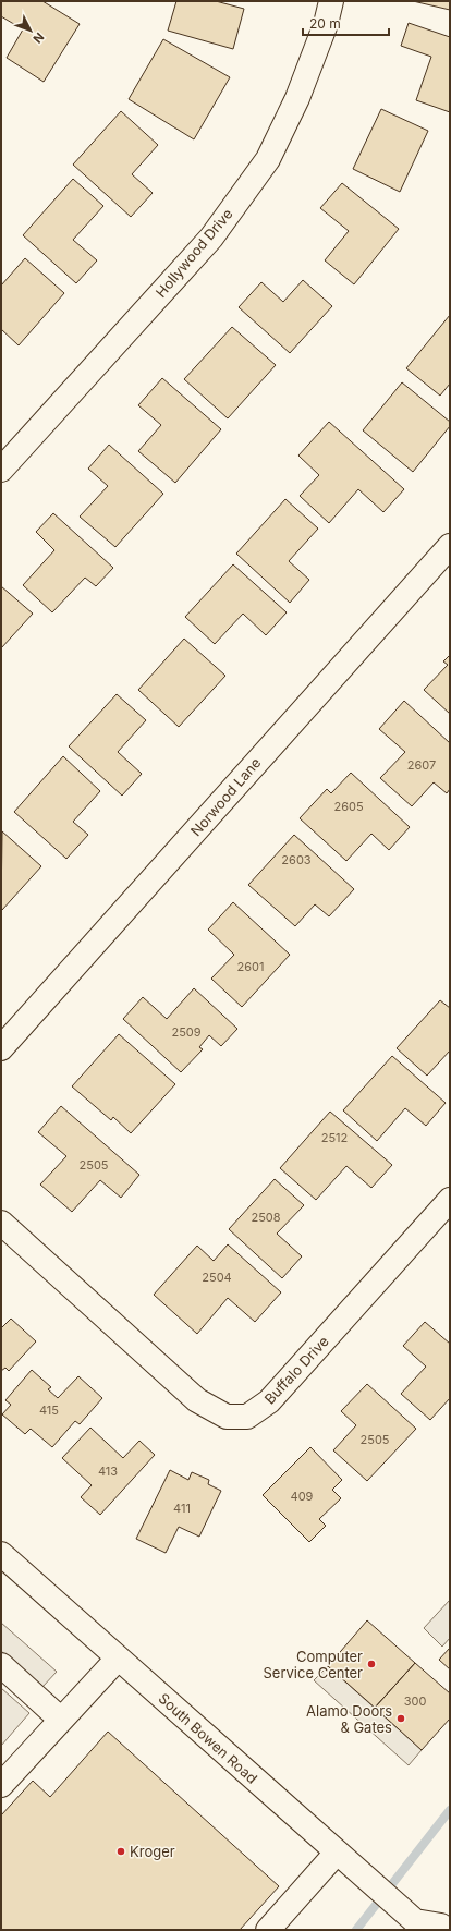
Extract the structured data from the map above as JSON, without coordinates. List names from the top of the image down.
{
  "streets": {
    "street": [
      "Hollywood Drive",
      "Norwood Lane",
      "Buffalo Drive",
      "South Bowen Road"
    ]
  },
  "places": ["Computer Service Center", "Alamo Doors & Gates", "Kroger"],
  "house_numbers": [
    "2607",
    "2605",
    "2603",
    "2601",
    "2509",
    "2512",
    "2505",
    "2508",
    "2504",
    "415",
    "2505",
    "413",
    "409",
    "411",
    "300"
  ],
  "scale_bar": "20 m",
  "north": "bottom right"
}
